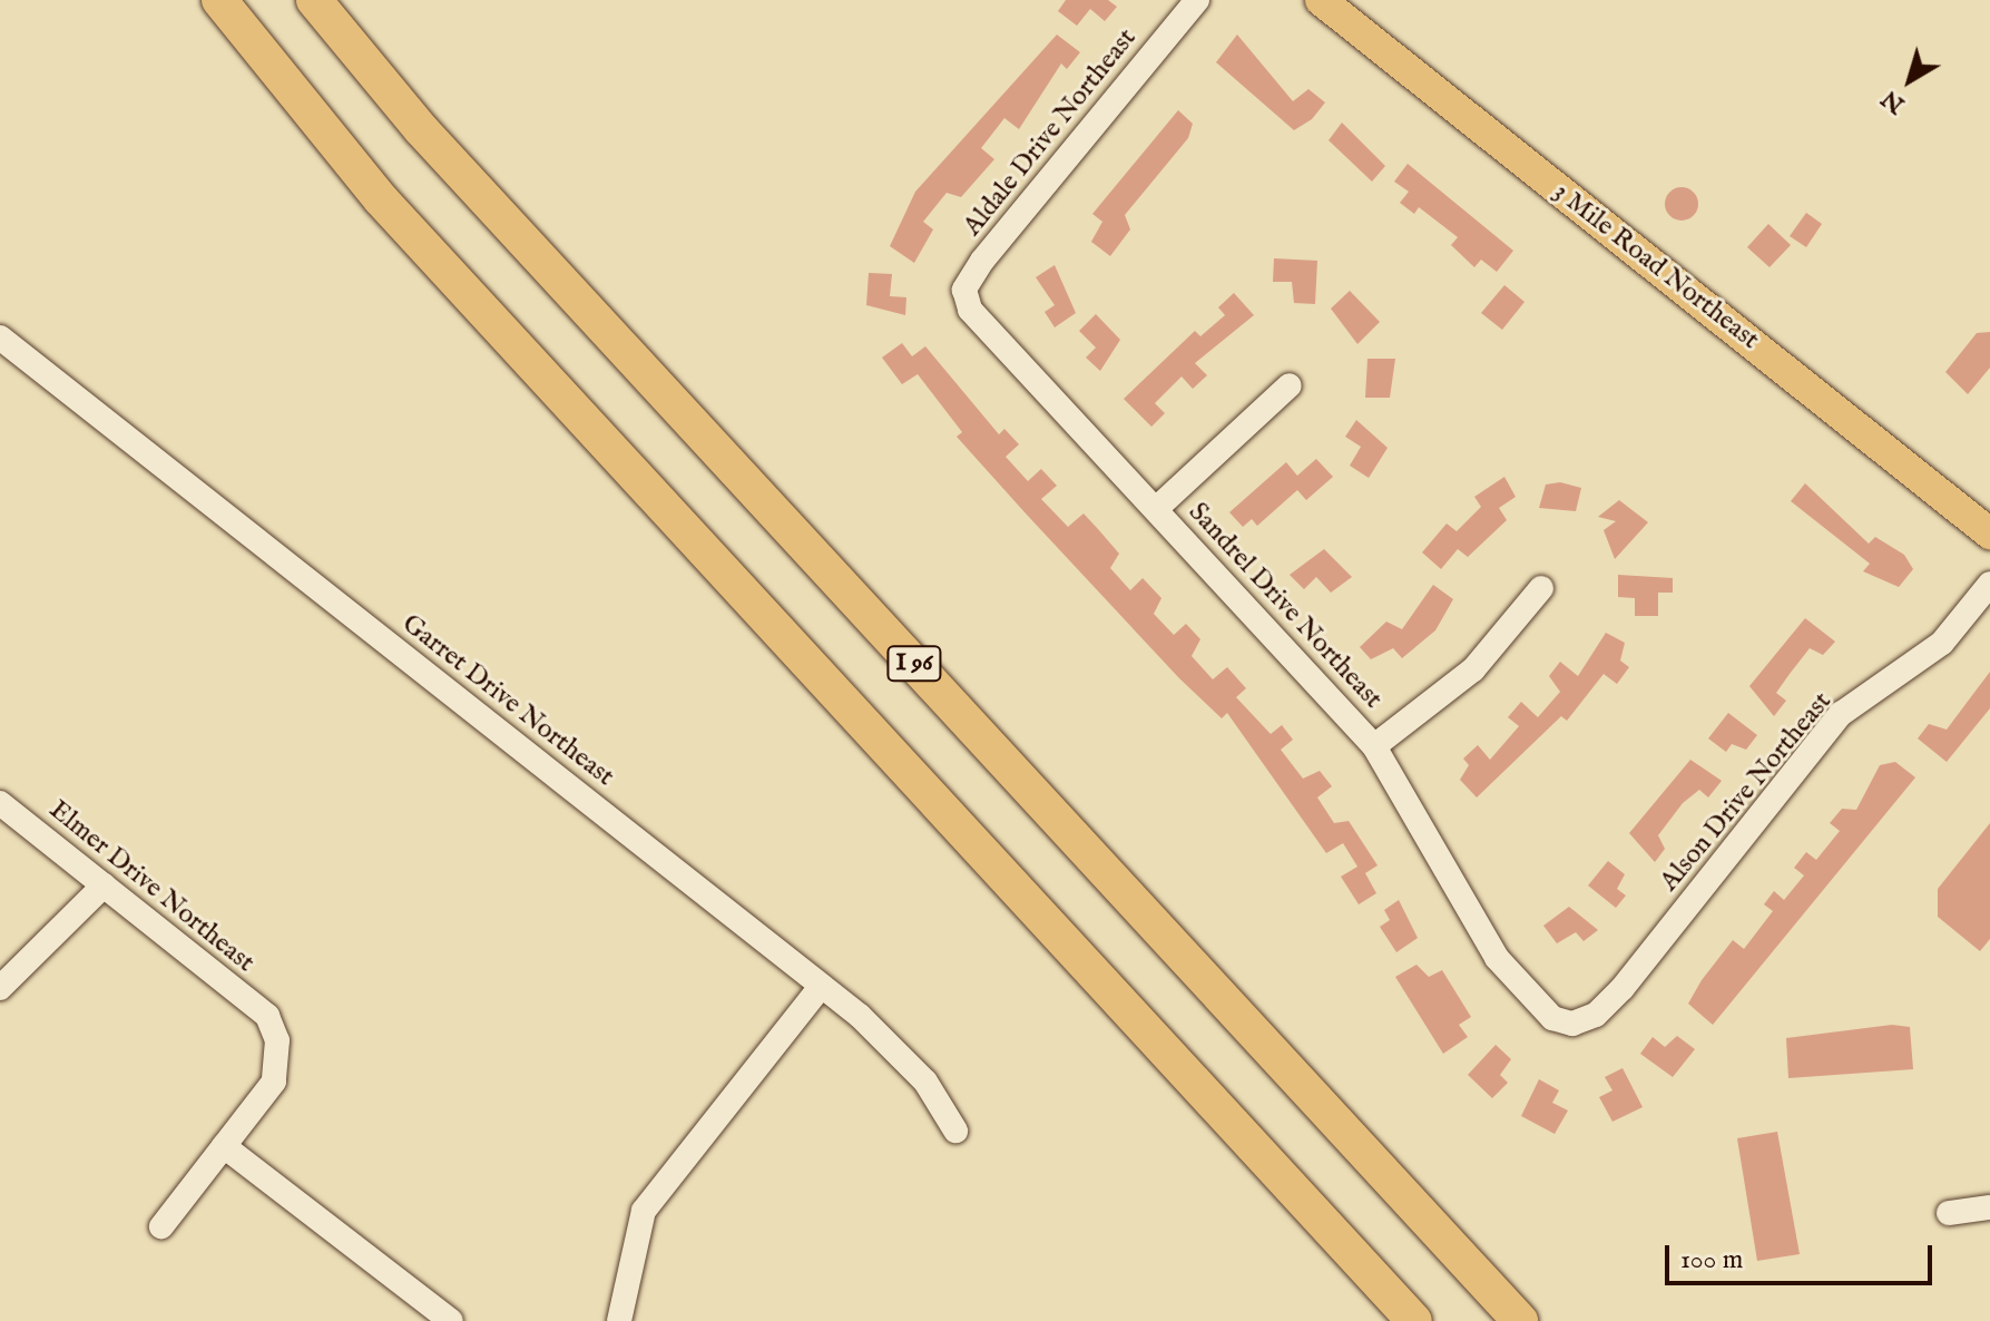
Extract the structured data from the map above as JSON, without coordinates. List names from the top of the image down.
{
  "streets": {
    "highway": ["I 96"],
    "main road": ["3 Mile Road Northeast"],
    "street": [
      "Aldale Drive Northeast",
      "Sandrel Drive Northeast",
      "Garret Drive Northeast",
      "Alson Drive Northeast",
      "Elmer Drive Northeast"
    ]
  },
  "crossings": [
    ["Aldale Drive Northeast", "Sandrel Drive Northeast"],
    ["Sandrel Drive Northeast", "Alson Drive Northeast"]
  ],
  "scale_bar": "100 m",
  "north": "bottom left"
}
